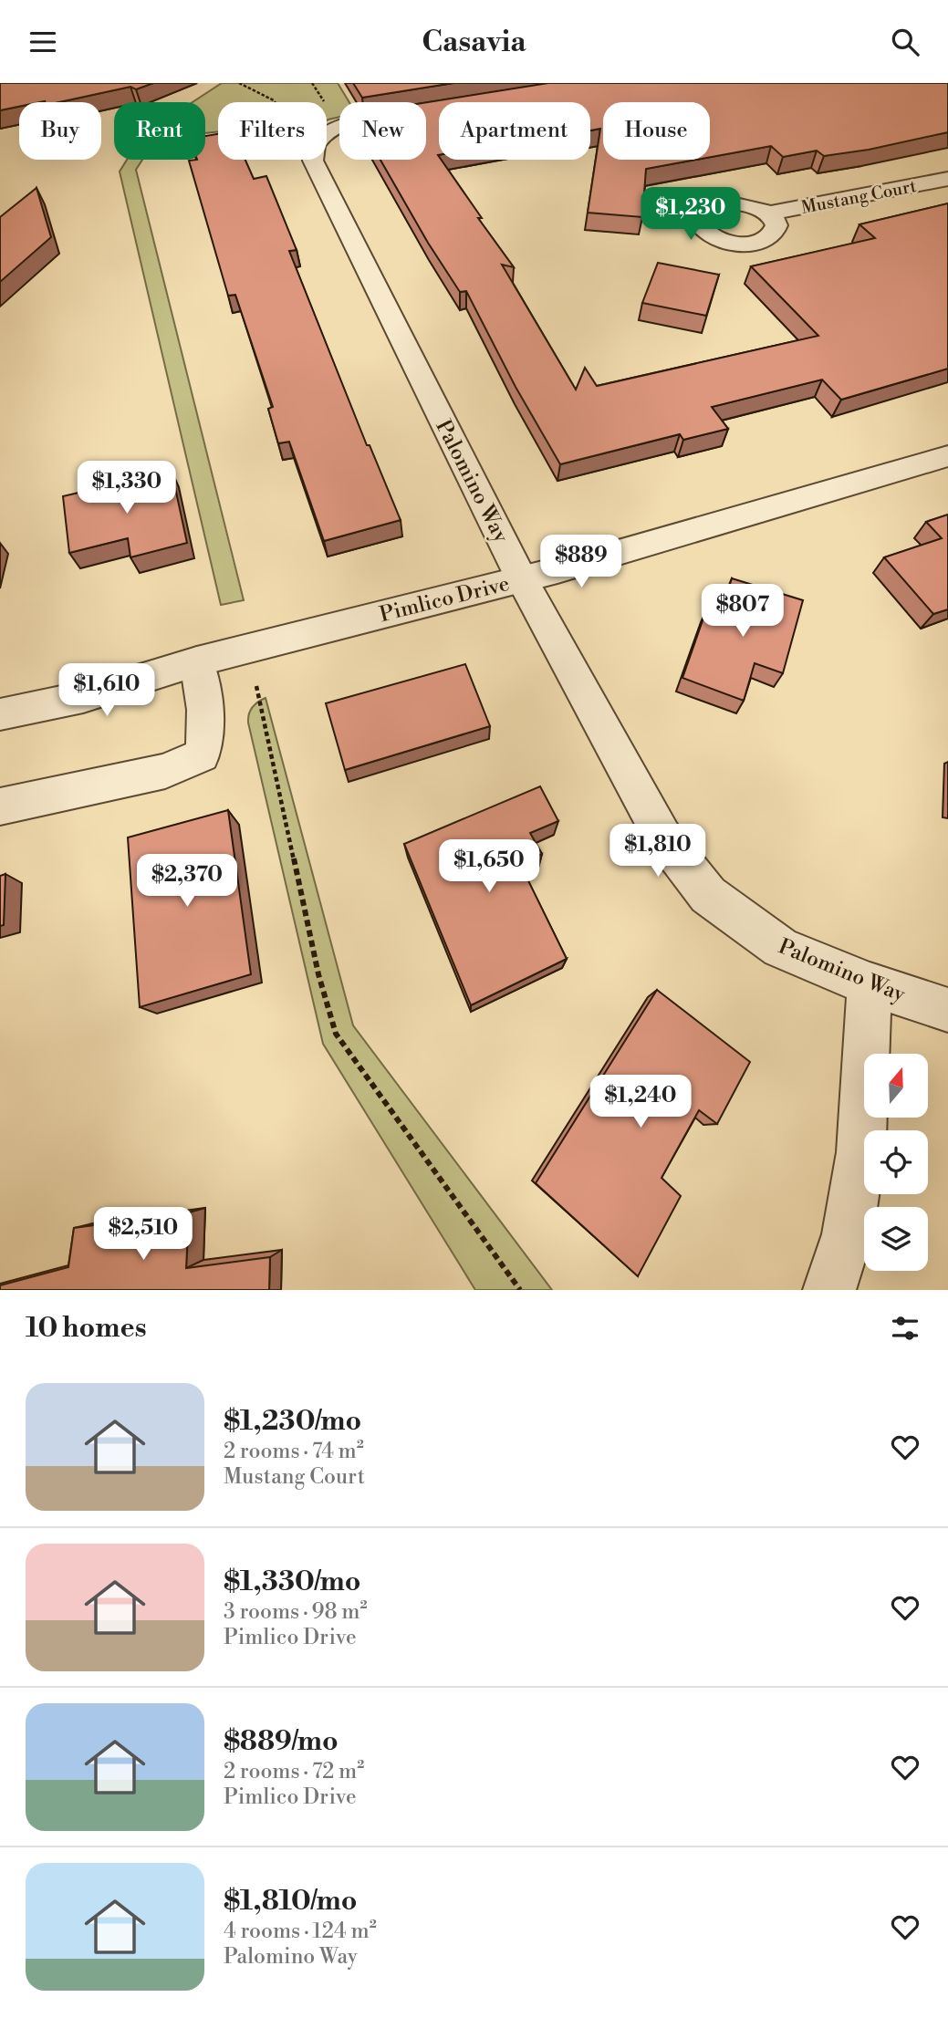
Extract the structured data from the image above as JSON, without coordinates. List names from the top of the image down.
{
  "streets": {
    "street": ["Mustang Court", "Palomino Way", "Pimlico Drive"]
  },
  "crossings": [
    ["Palomino Way", "Pimlico Drive"]
  ],
  "north": "top",
  "page": {
    "header": "Casavia",
    "chip": [
      "Buy",
      "Rent",
      "Filters",
      "New",
      "Apartment",
      "House"
    ],
    "price": [
      "$1,230",
      "$1,330",
      "$889",
      "$807",
      "$1,610",
      "$1,810",
      "$1,650",
      "$2,370",
      "$1,240",
      "$2,510"
    ],
    "heading": "10 homes",
    "list": [
      {
        "name": "$1,230/mo",
        "note": "2 rooms · 74 m² · Mustang Court"
      },
      {
        "name": "$1,330/mo",
        "note": "3 rooms · 98 m² · Pimlico Drive"
      },
      {
        "name": "$889/mo",
        "note": "2 rooms · 72 m² · Pimlico Drive"
      },
      {
        "name": "$1,810/mo",
        "note": "4 rooms · 124 m² · Palomino Way"
      }
    ]
  }
}
